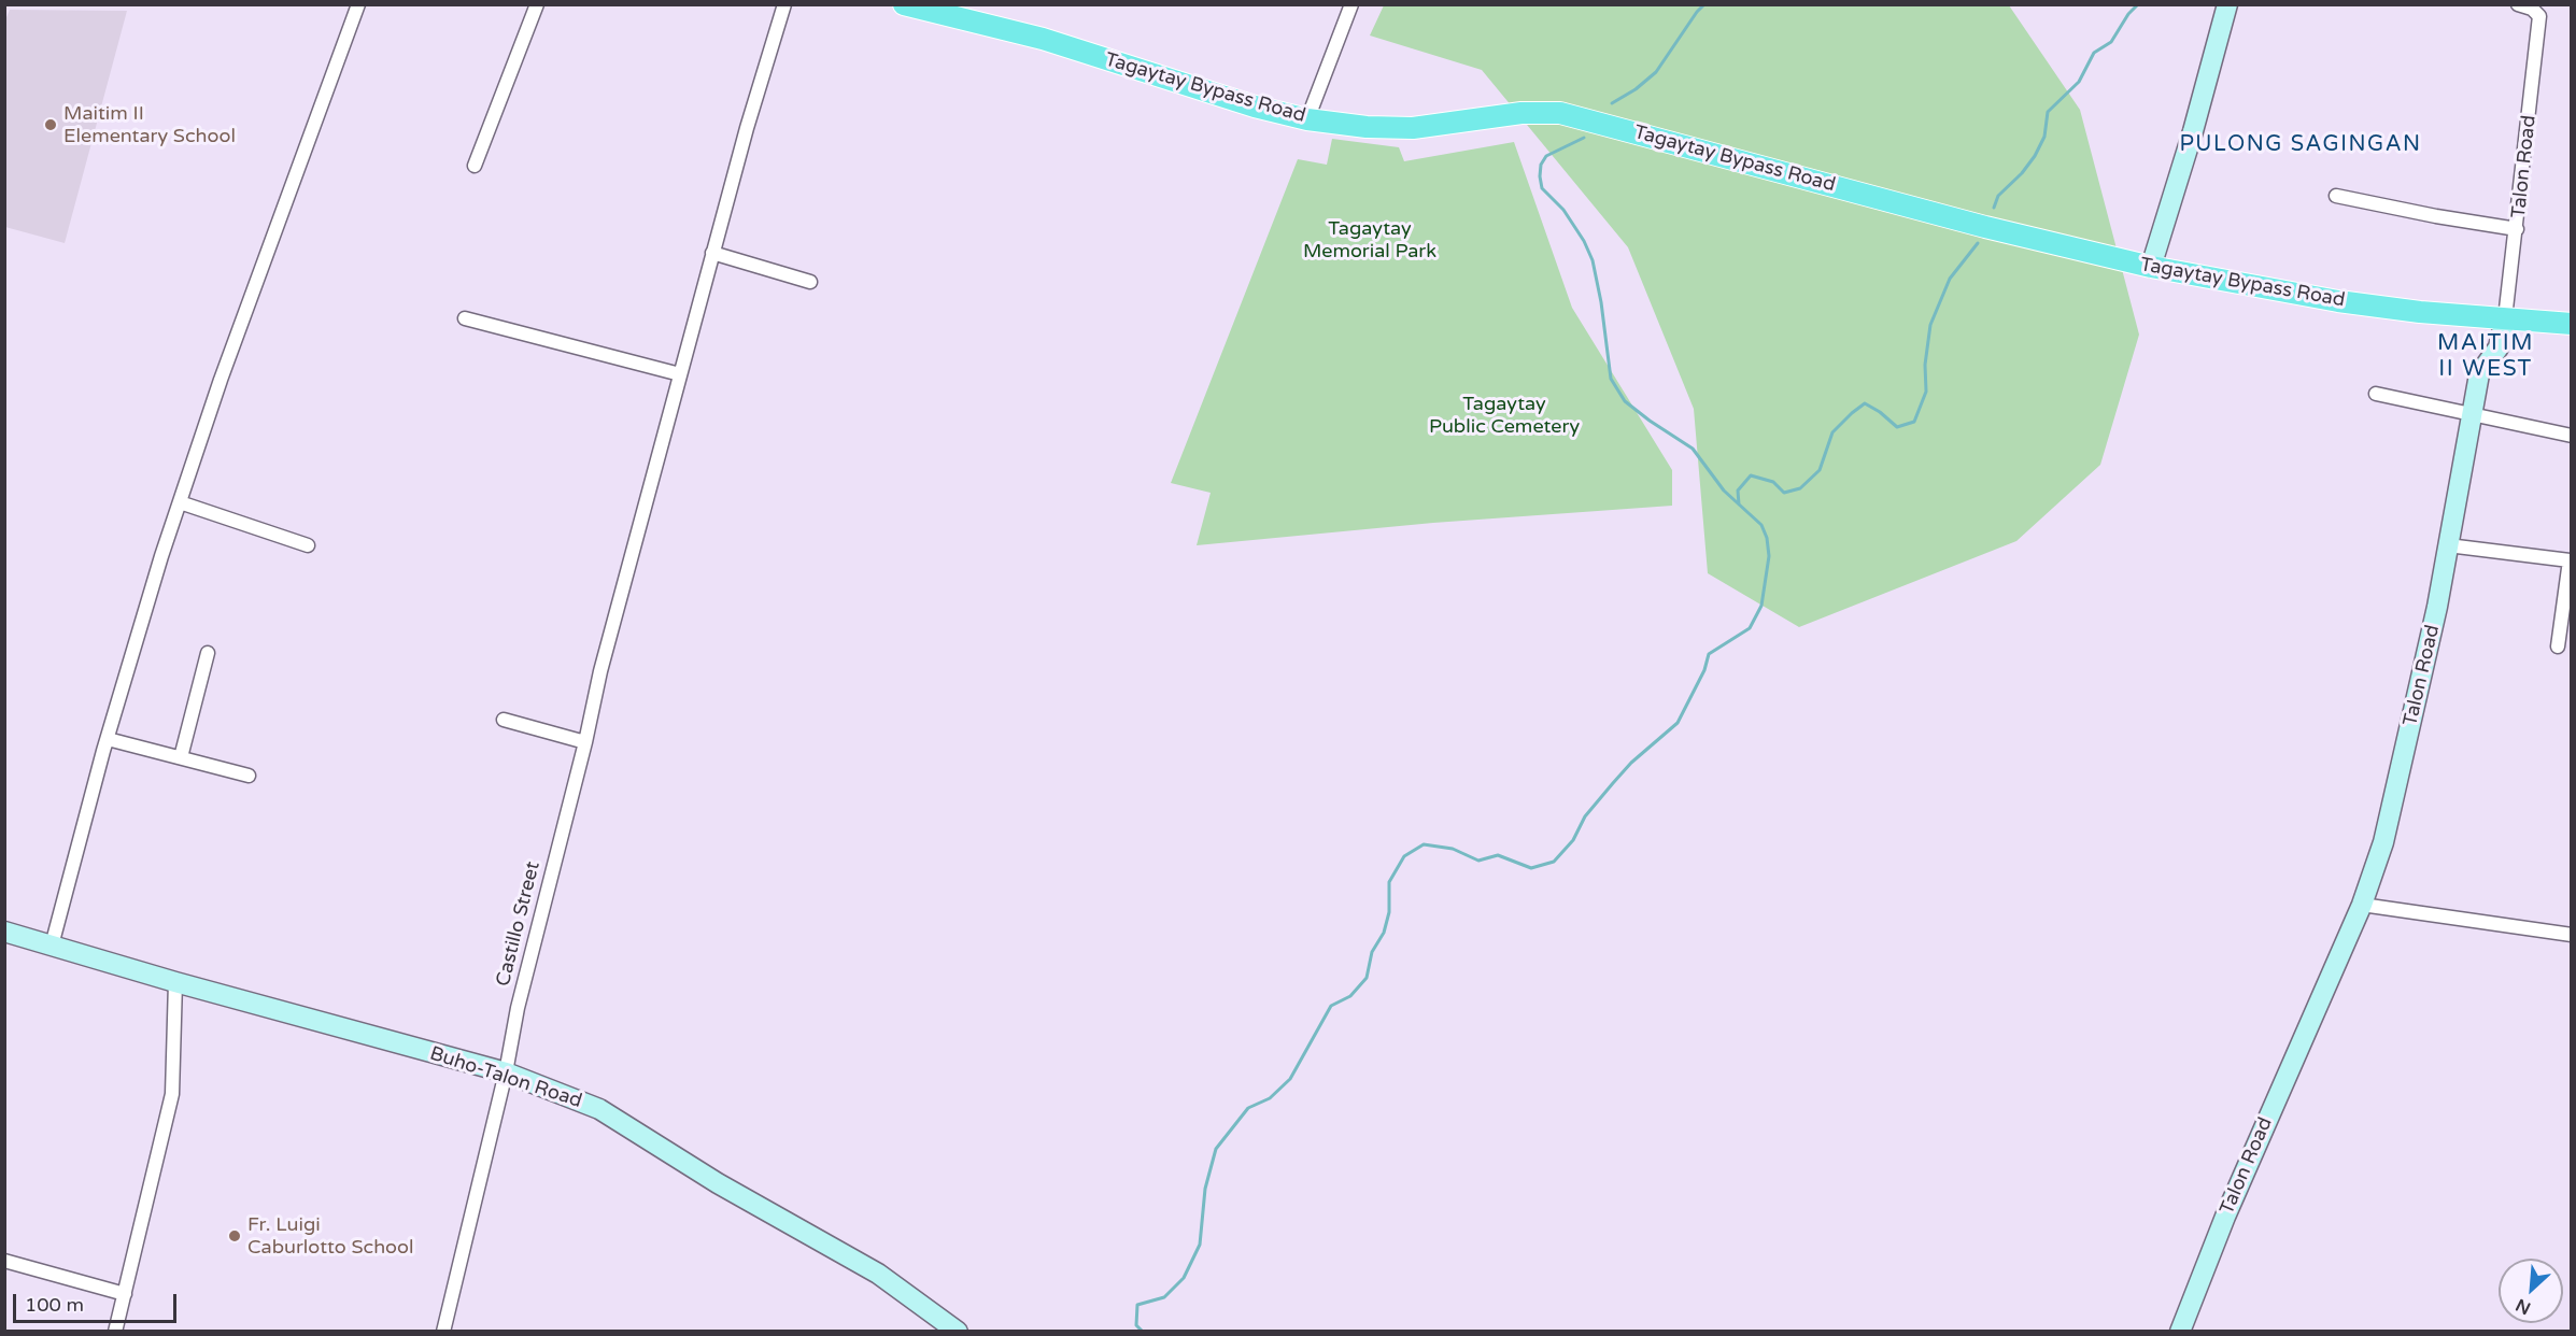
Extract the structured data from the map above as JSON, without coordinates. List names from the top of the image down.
{
  "streets": {
    "main road": ["Tagaytay Bypass Road"],
    "street": ["Talon Road", "Castillo Street", "Buho-Talon Road"]
  },
  "crossings": [
    ["Tagaytay Bypass Road", "Talon Road"],
    ["Castillo Street", "Buho-Talon Road"]
  ],
  "districts": ["PULONG SAGINGAN", "MAITIM II WEST"],
  "parks": ["Tagaytay Memorial Park", "Tagaytay Public Cemetery"],
  "places": ["Maitim II Elementary School", "Fr. Luigi Caburlotto School"],
  "scale_bar": "100 m",
  "north": "bottom left"
}
